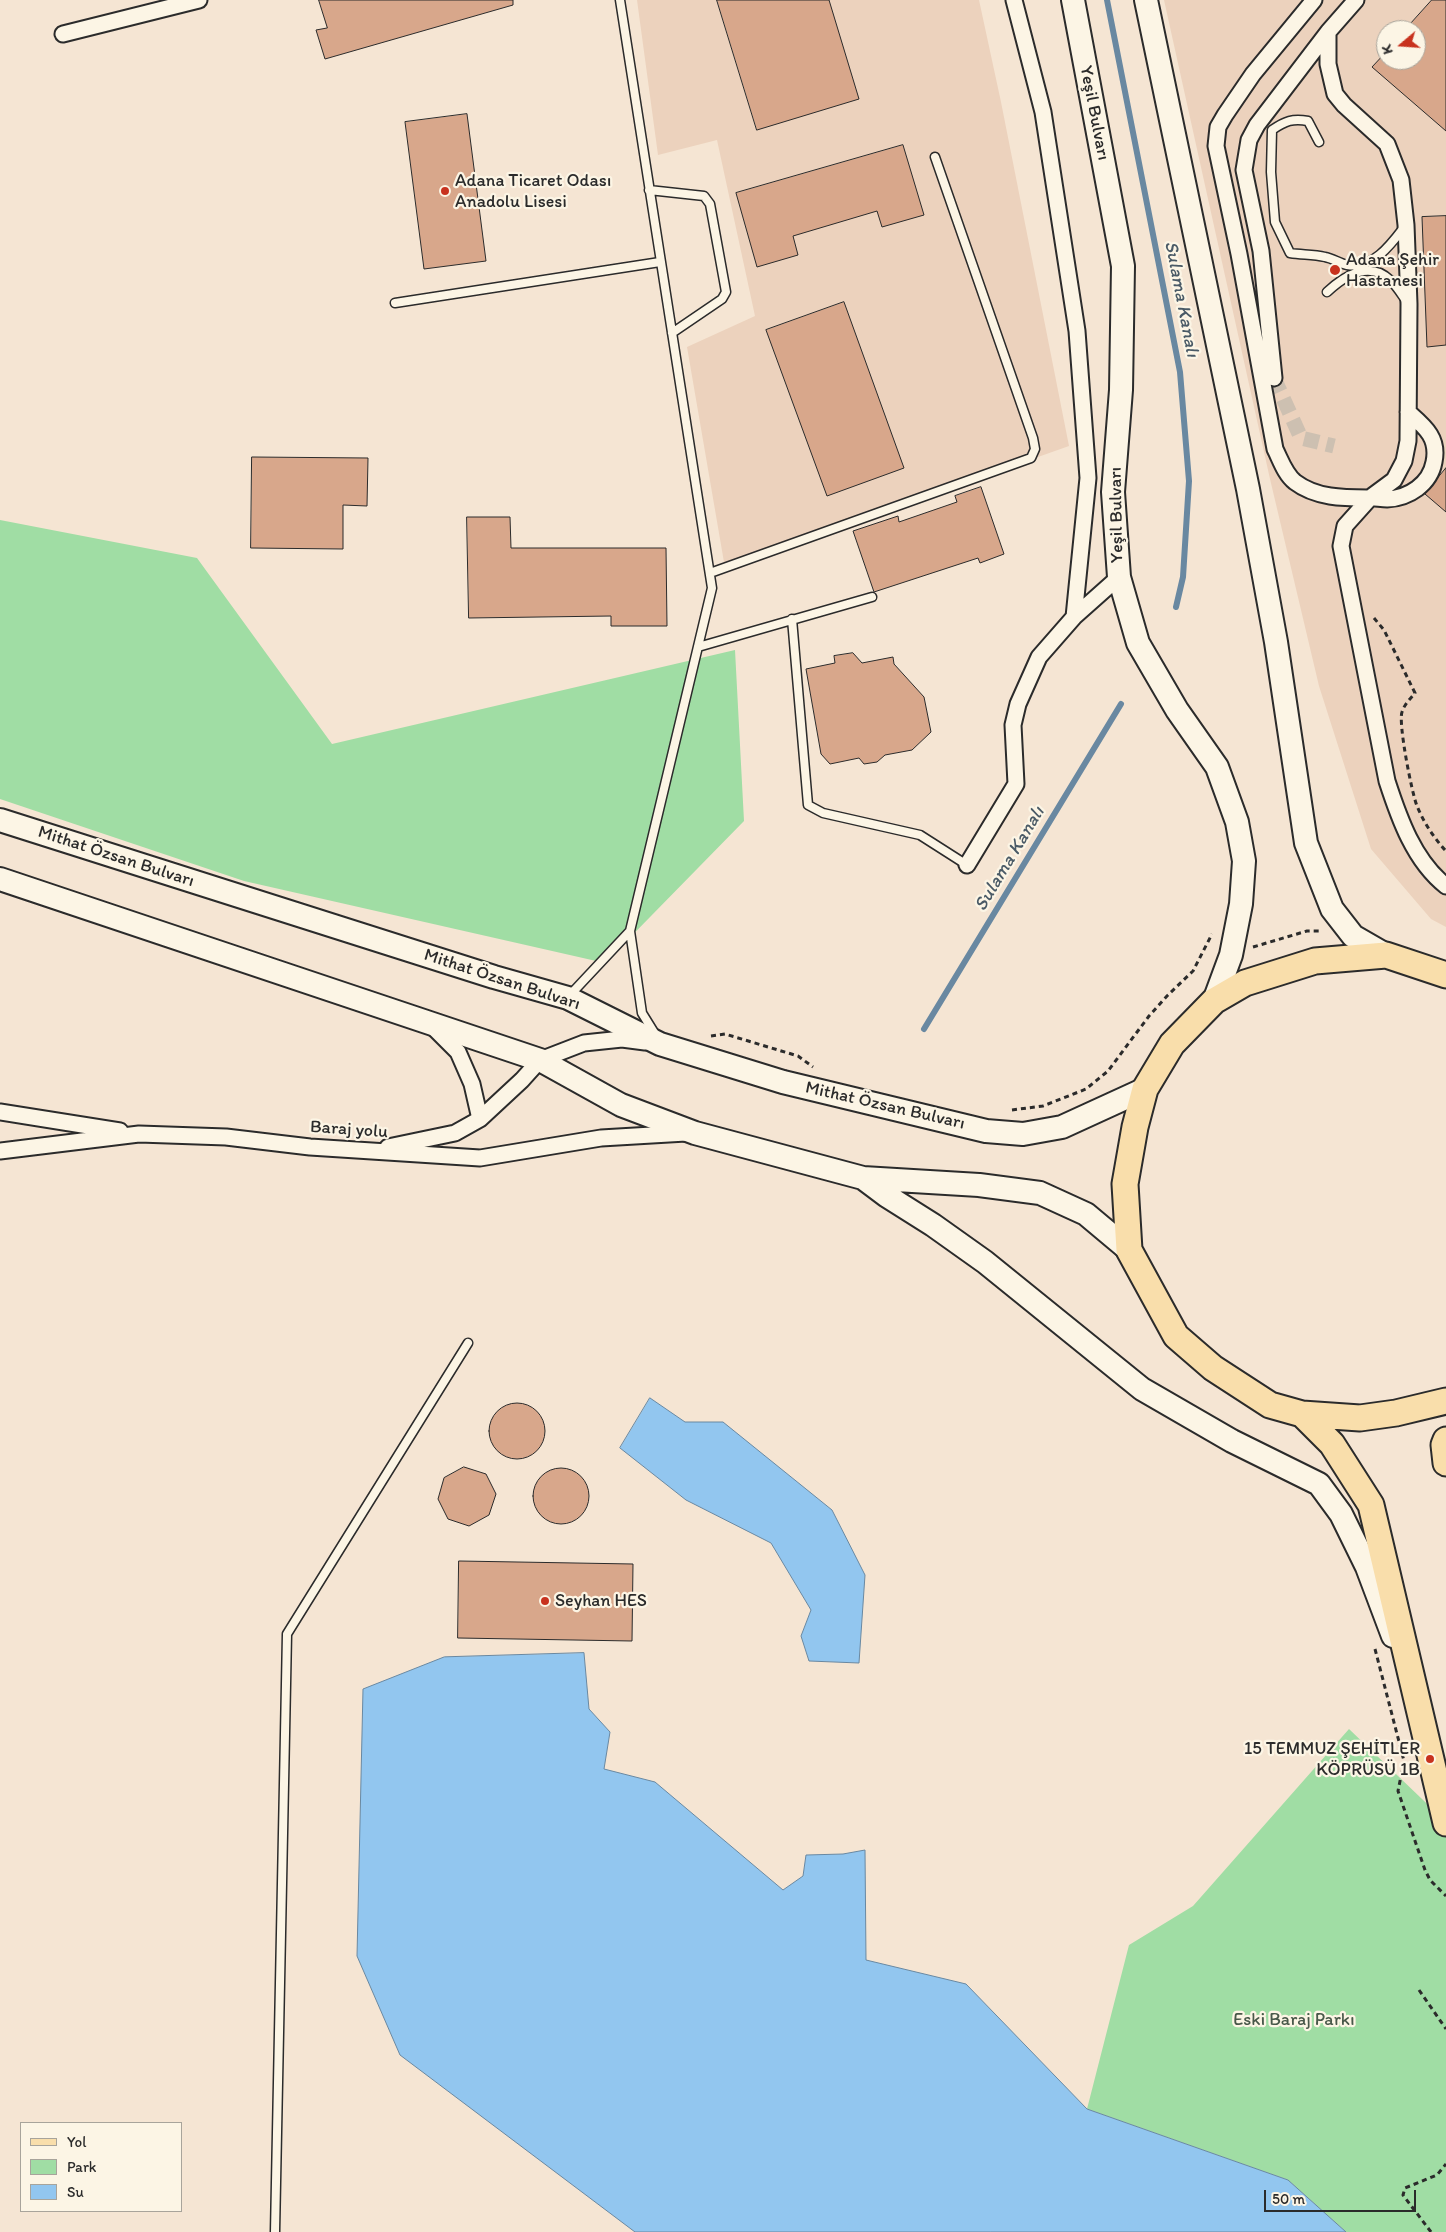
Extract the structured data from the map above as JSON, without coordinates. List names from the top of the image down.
{
  "streets": {
    "main road": ["Yeşil Bulvarı", "Mithat Özsan Bulvarı"],
    "street": ["Baraj yolu"]
  },
  "water": ["Sulama Kanalı"],
  "parks": ["Eski Baraj Parkı"],
  "places": [
    "Adana Ticaret Odası Anadolu Lisesi",
    "Adana Şehir Hastanesi",
    "Seyhan HES",
    "15 TEMMUZ ŞEHİTLER KÖPRÜSÜ 1B"
  ],
  "legend": ["Yol", "Park", "Su"],
  "scale_bar": "50 m",
  "north": "left"
}
